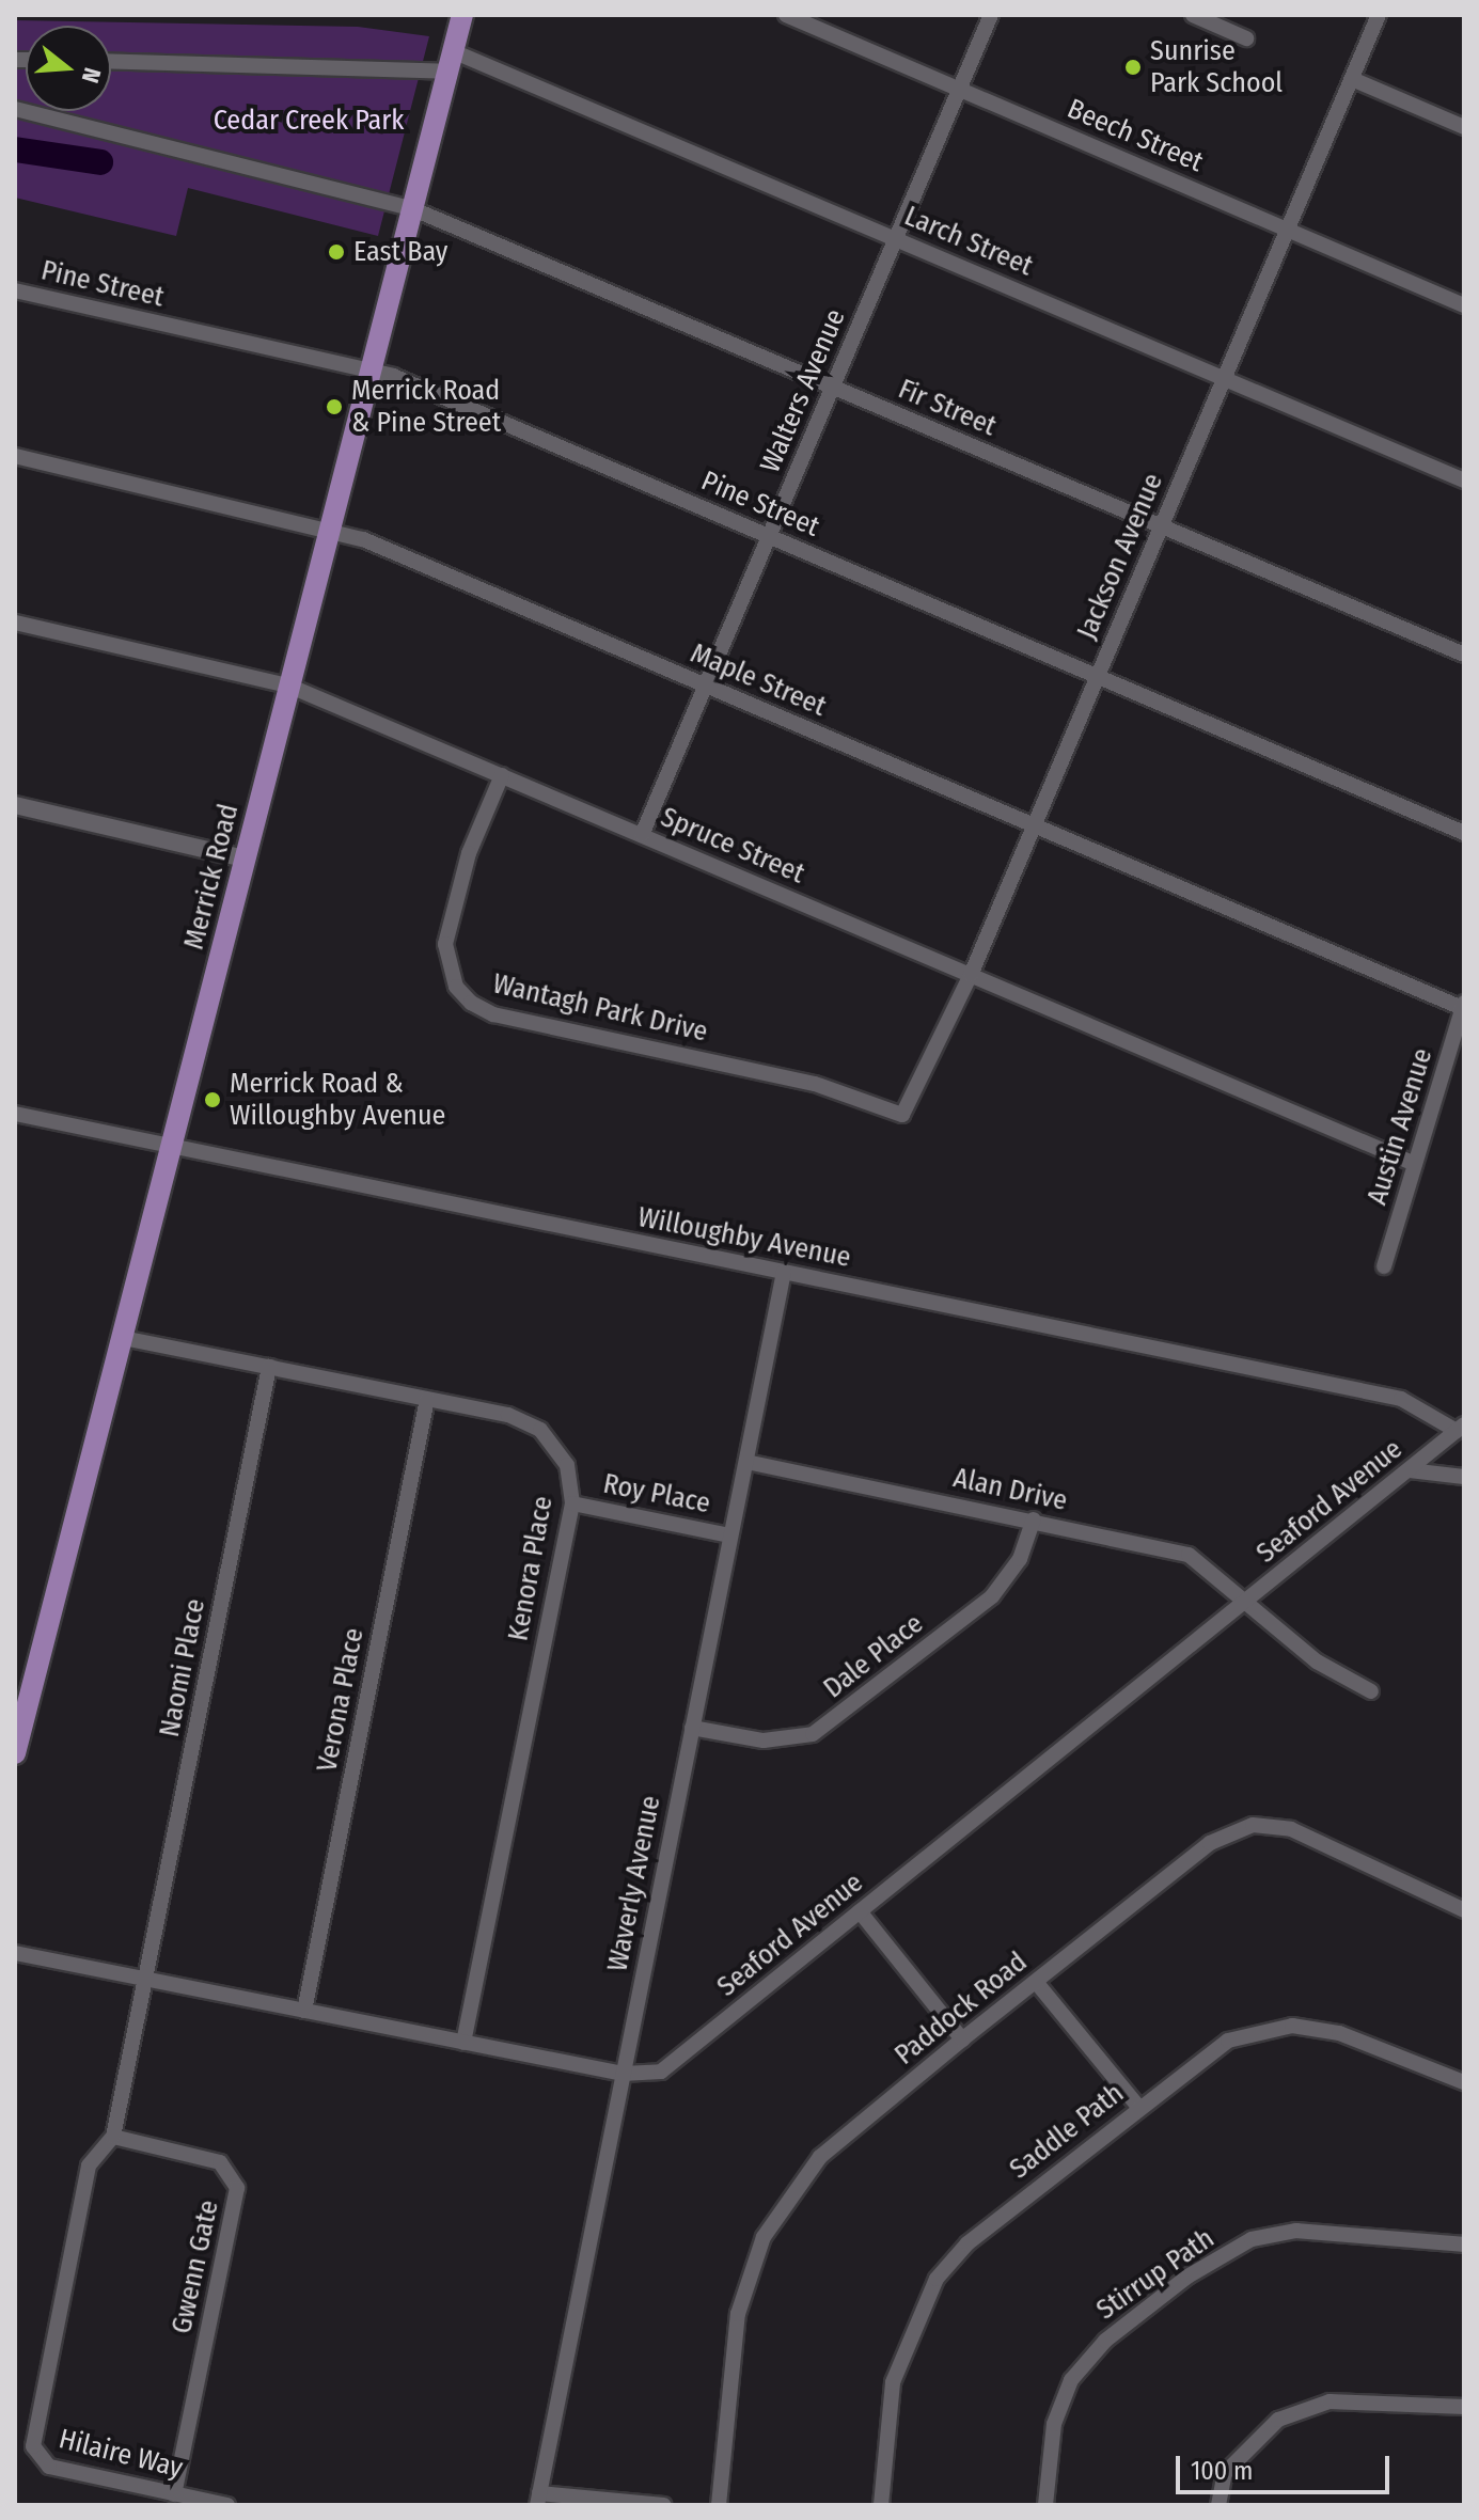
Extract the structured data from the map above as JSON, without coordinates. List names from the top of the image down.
{
  "streets": {
    "main road": ["Merrick Road"],
    "street": [
      "Beech Street",
      "Larch Street",
      "Pine Street",
      "Walters Avenue",
      "Fir Street",
      "Jackson Avenue",
      "Maple Street",
      "Spruce Street",
      "Wantagh Park Drive",
      "Austin Avenue",
      "Willoughby Avenue",
      "Alan Drive",
      "Roy Place",
      "Seaford Avenue",
      "Kenora Place",
      "Dale Place",
      "Naomi Place",
      "Verona Place",
      "Waverly Avenue",
      "Paddock Road",
      "Saddle Path",
      "Gwenn Gate",
      "Stirrup Path",
      "Hilaire Way"
    ]
  },
  "crossings": [
    ["Beech Street", "Walters Avenue"],
    ["Beech Street", "Jackson Avenue"],
    ["Larch Street", "Walters Avenue"],
    ["Larch Street", "Jackson Avenue"],
    ["Larch Street", "Merrick Road"],
    ["Pine Street", "Walters Avenue"],
    ["Pine Street", "Jackson Avenue"],
    ["Pine Street", "Merrick Road"],
    ["Walters Avenue", "Fir Street"],
    ["Walters Avenue", "Maple Street"],
    ["Walters Avenue", "Spruce Street"],
    ["Fir Street", "Jackson Avenue"],
    ["Fir Street", "Merrick Road"],
    ["Jackson Avenue", "Maple Street"],
    ["Jackson Avenue", "Spruce Street"],
    ["Jackson Avenue", "Wantagh Park Drive"],
    ["Maple Street", "Merrick Road"],
    ["Maple Street", "Austin Avenue"],
    ["Spruce Street", "Merrick Road"],
    ["Spruce Street", "Wantagh Park Drive"],
    ["Spruce Street", "Austin Avenue"],
    ["Merrick Road", "Willoughby Avenue"],
    ["Merrick Road", "Kenora Place"],
    ["Willoughby Avenue", "Seaford Avenue"],
    ["Willoughby Avenue", "Waverly Avenue"],
    ["Alan Drive", "Seaford Avenue"],
    ["Alan Drive", "Dale Place"],
    ["Alan Drive", "Waverly Avenue"],
    ["Roy Place", "Kenora Place"],
    ["Roy Place", "Waverly Avenue"],
    ["Seaford Avenue", "Kenora Place"],
    ["Seaford Avenue", "Naomi Place"],
    ["Seaford Avenue", "Verona Place"],
    ["Seaford Avenue", "Waverly Avenue"],
    ["Seaford Avenue", "Hilaire Way"],
    ["Kenora Place", "Naomi Place"],
    ["Kenora Place", "Verona Place"],
    ["Dale Place", "Waverly Avenue"],
    ["Naomi Place", "Hilaire Way"],
    ["Gwenn Gate", "Hilaire Way"]
  ],
  "parks": ["Cedar Creek Park"],
  "places": [
    "Sunrise Park School",
    "East Bay",
    "Merrick Road & Pine Street",
    "Merrick Road & Willoughby Avenue"
  ],
  "scale_bar": "100 m",
  "north": "right"
}
